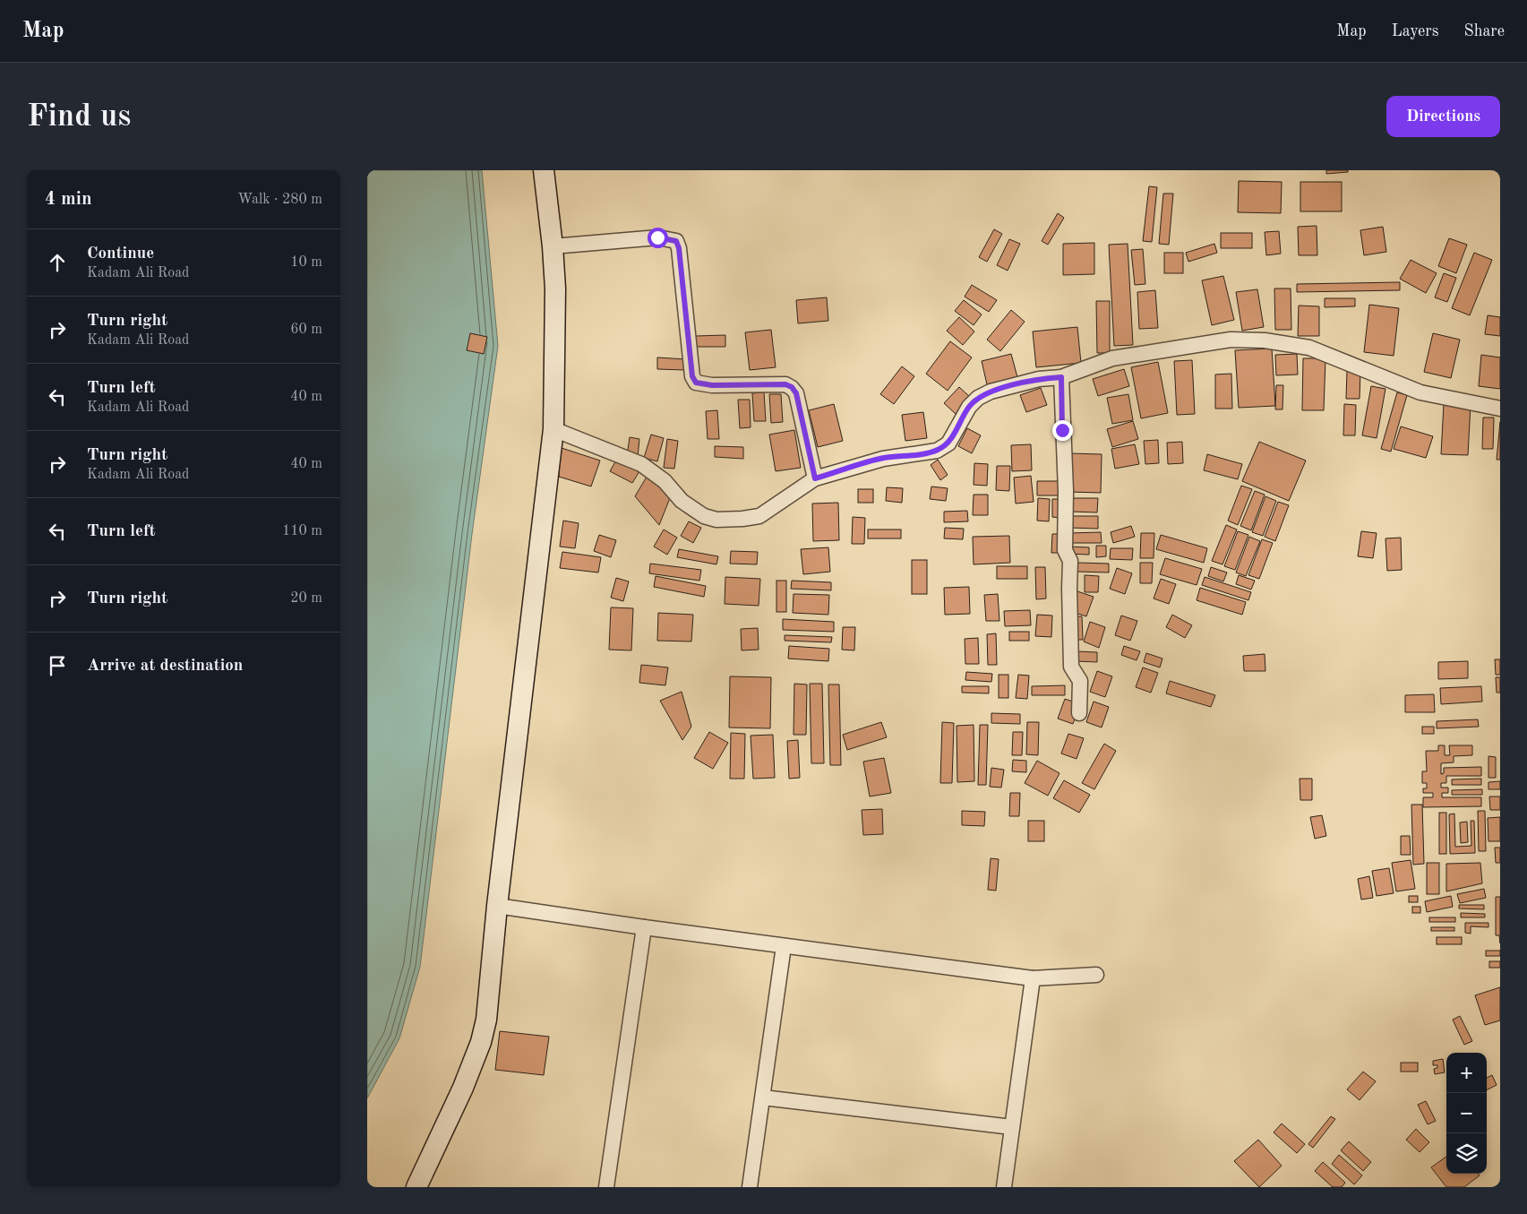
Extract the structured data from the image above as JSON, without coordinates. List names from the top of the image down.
{
  "page": {
    "header": "Map",
    "nav": ["Map", "Layers", "Share"],
    "buttons": "Directions",
    "title": "Find us",
    "heading": ["4 min", "Walk · 280 m"],
    "list": [
      ["Continue", "Kadam Ali Road", "10 m"],
      ["Turn right", "Kadam Ali Road", "60 m"],
      ["Turn left", "Kadam Ali Road", "40 m"],
      ["Turn right", "Kadam Ali Road", "40 m"],
      ["Turn left", "110 m"],
      ["Turn right", "20 m"],
      "Arrive at destination"
    ],
    "map_buttons": ["+", "−"]
  }
}
